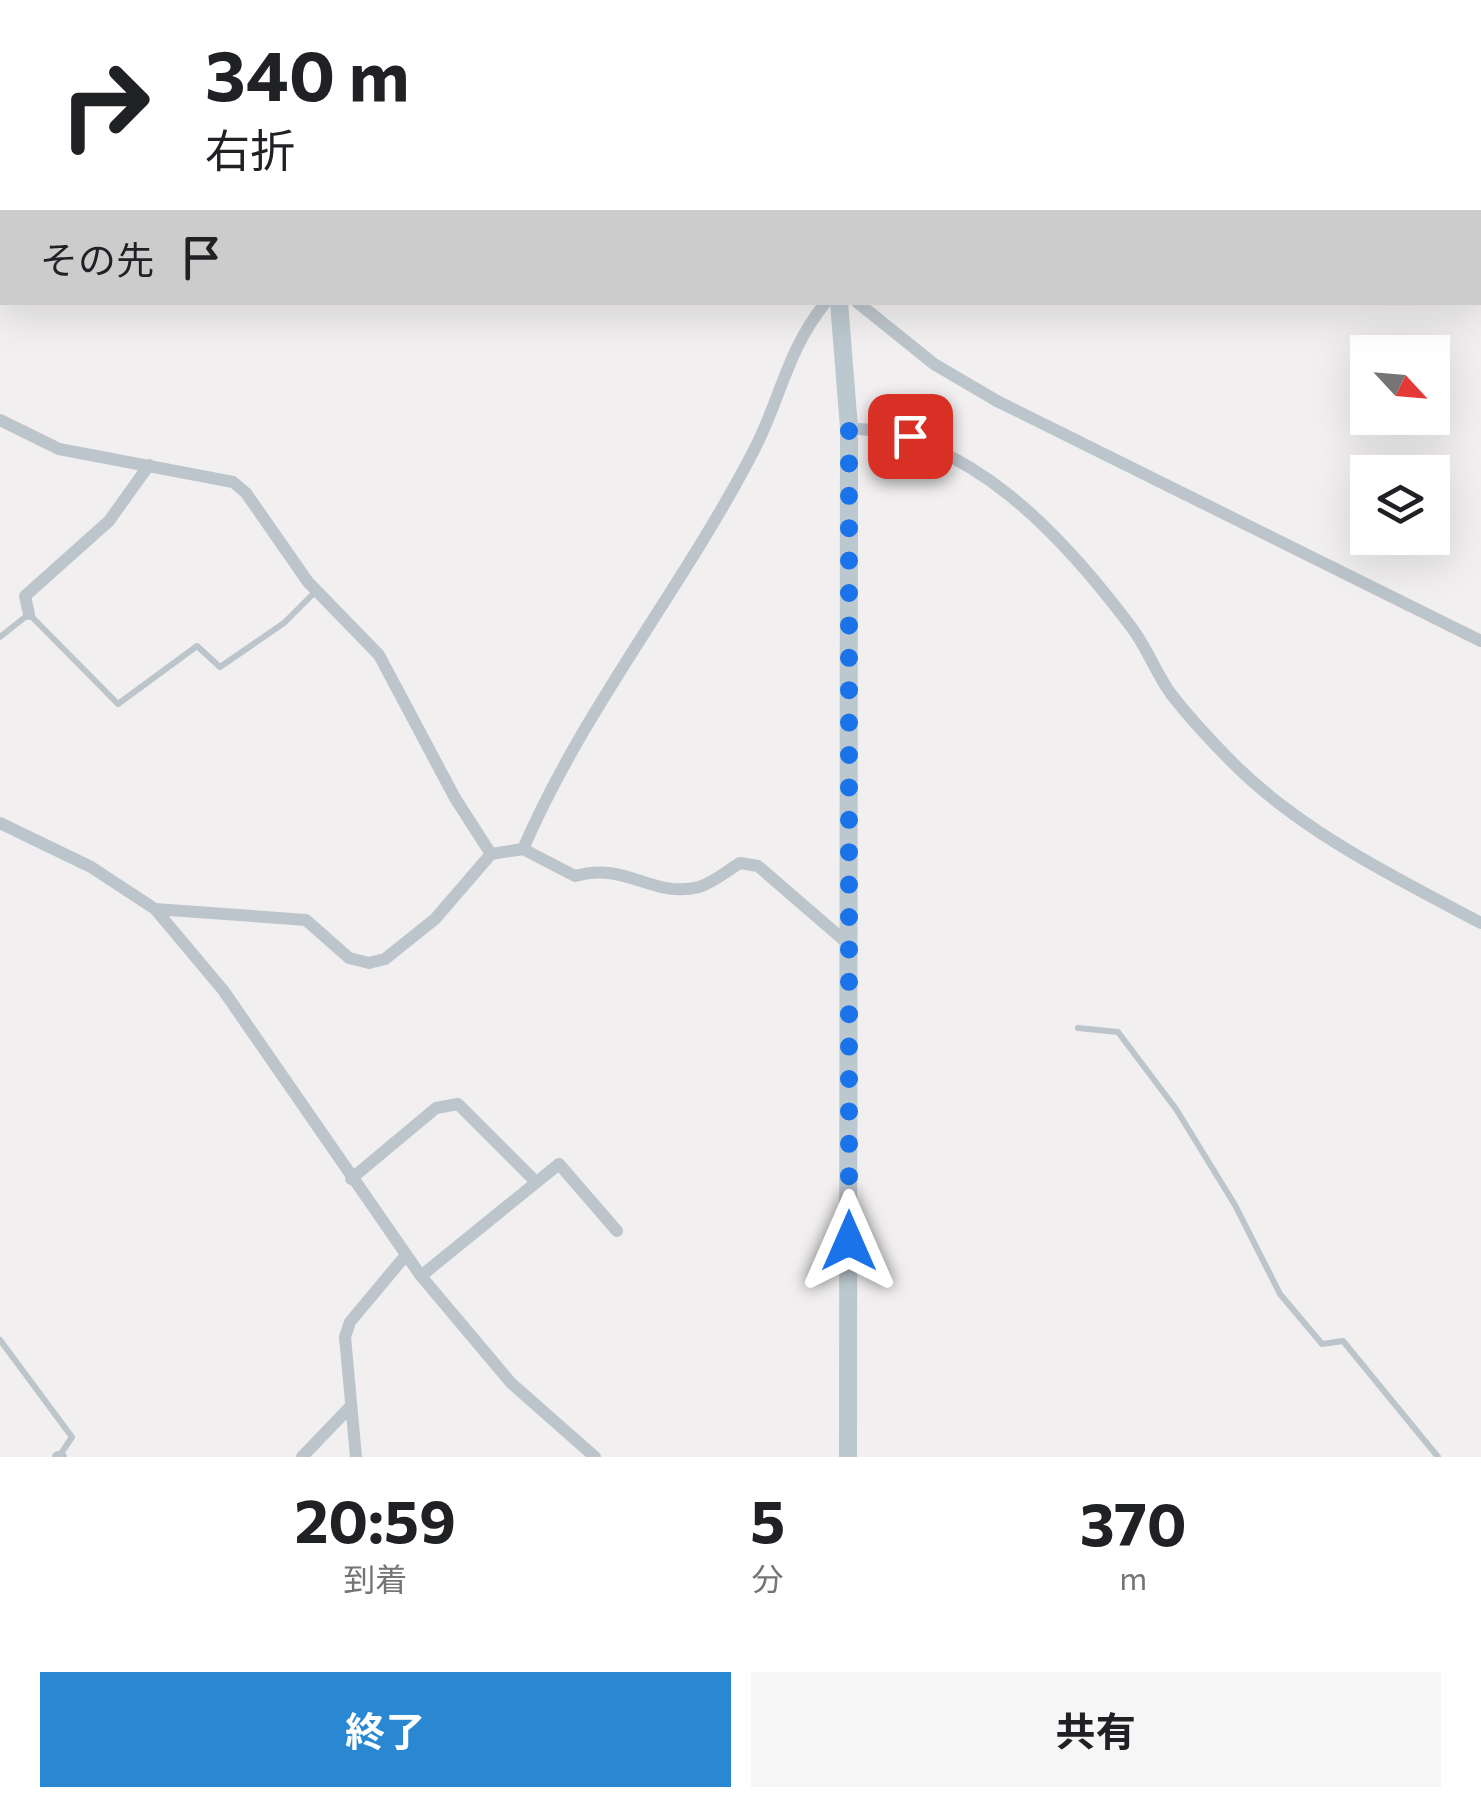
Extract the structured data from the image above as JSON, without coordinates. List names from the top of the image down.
{
  "north": "bottom right",
  "page": {
    "turn": ["340 m", "右折"],
    "then": "その先",
    "eta": [
      "20:59",
      "到着",
      "5",
      "分",
      "370",
      "m"
    ],
    "buttons": ["終了", "共有"]
  }
}
